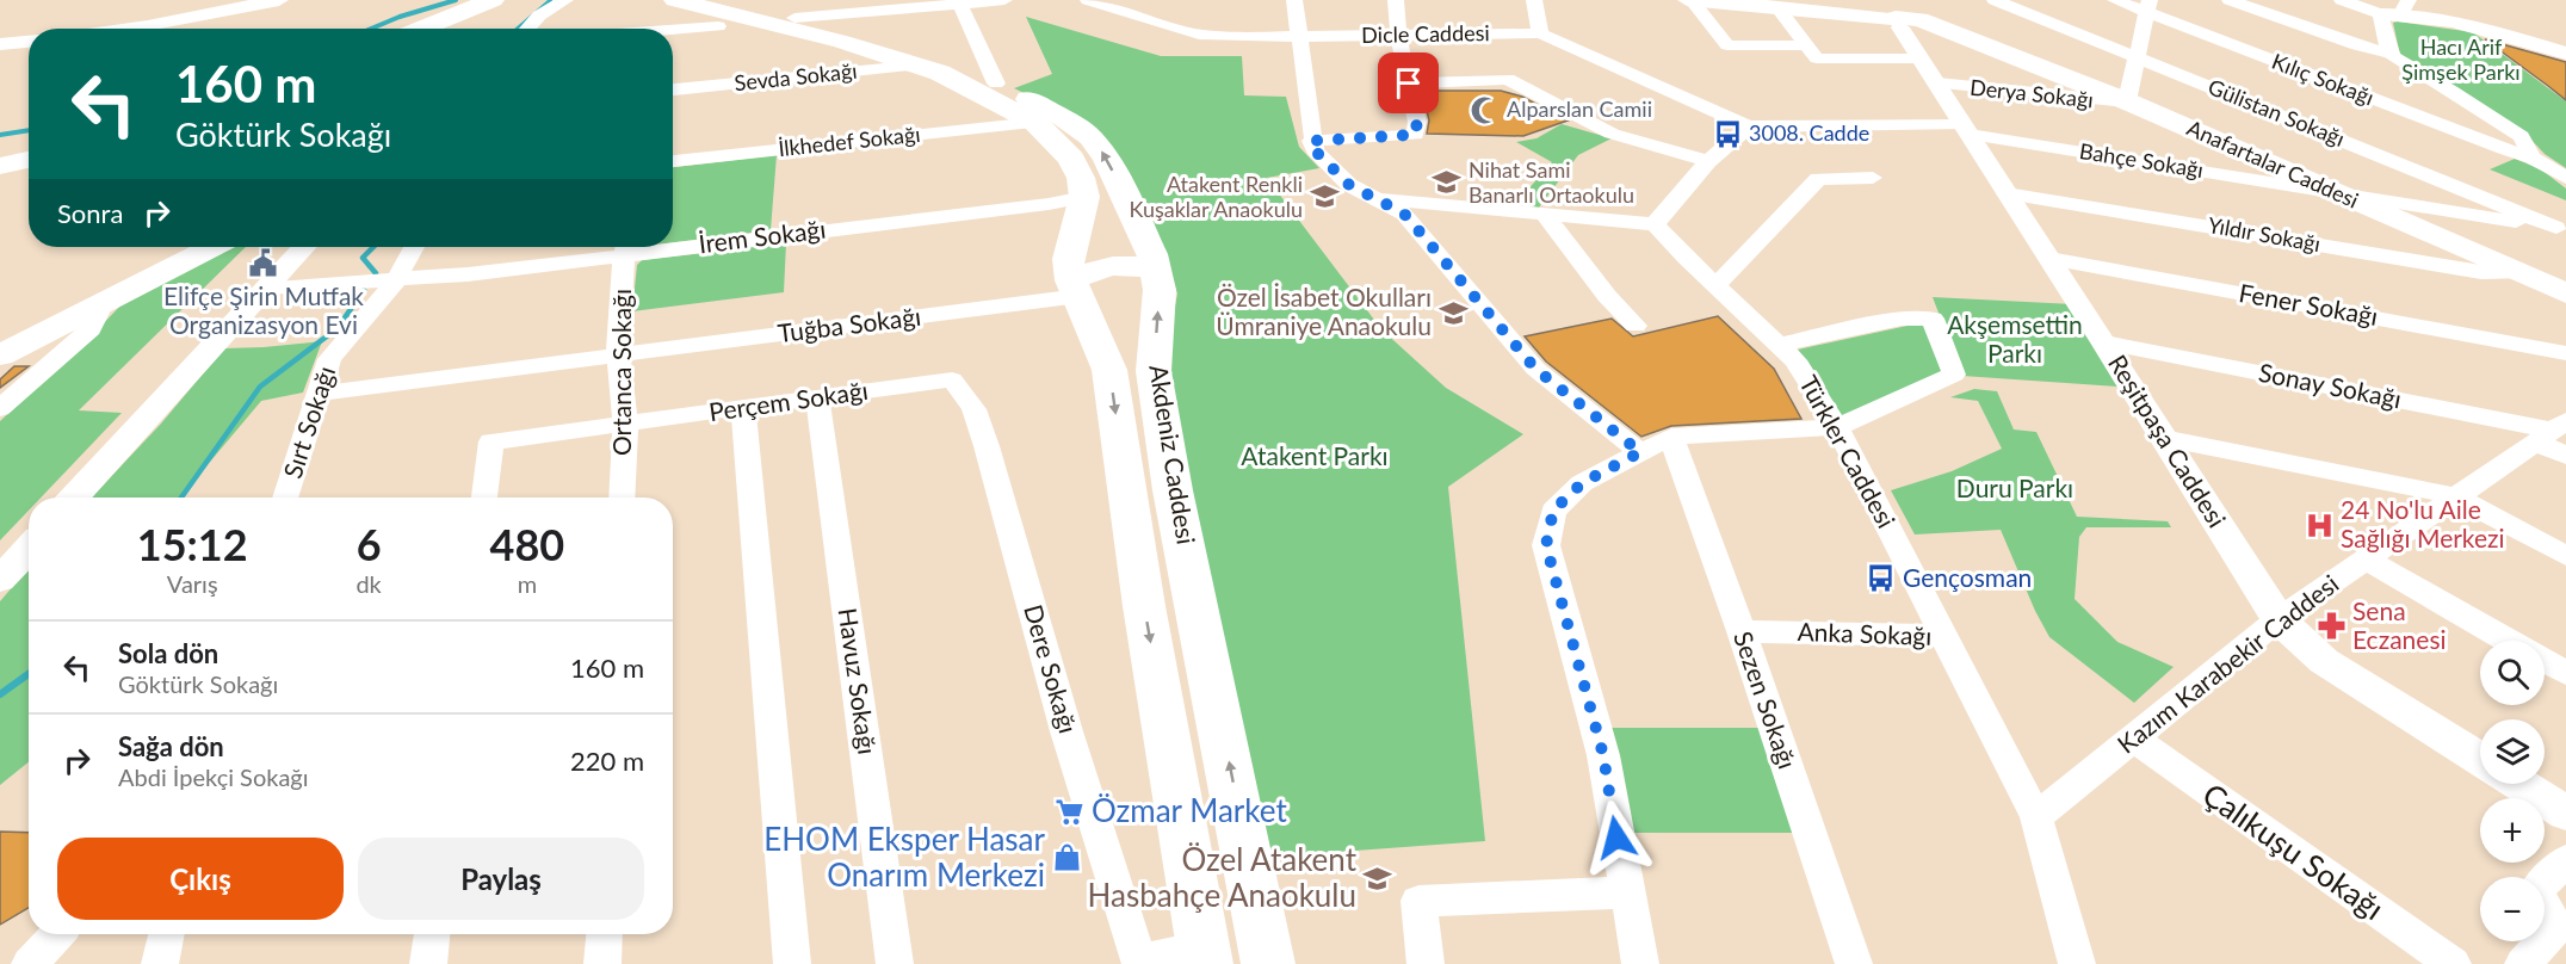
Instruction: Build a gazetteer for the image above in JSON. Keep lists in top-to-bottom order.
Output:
{
  "streets": {
    "main road": ["Anafartalar Caddesi", "Akdeniz Caddesi"],
    "street": [
      "Dicle Caddesi",
      "Sevda Sokağı",
      "Kılıç Sokağı",
      "Derya Sokağı",
      "Gülistan Sokağı",
      "İlkhedef Sokağı",
      "Bahçe Sokağı",
      "Yıldır Sokağı",
      "İrem Sokağı",
      "Fener Sokağı",
      "Tuğba Sokağı",
      "Ortanca Sokağı",
      "Sonay Sokağı",
      "Perçem Sokağı",
      "Sırt Sokağı",
      "Reşitpaşa Caddesi",
      "Türkler Caddesi",
      "Anka Sokağı",
      "Kazım Karabekir Caddesi",
      "Dere Sokağı",
      "Havuz Sokağı",
      "Sezen Sokağı",
      "Çalıkuşu Sokağı"
    ]
  },
  "crossings": [
    ["Derya Sokağı", "Anafartalar Caddesi"],
    ["Derya Sokağı", "Reşitpaşa Caddesi"],
    ["Gülistan Sokağı", "Bahçe Sokağı"],
    ["Bahçe Sokağı", "Anafartalar Caddesi"],
    ["Bahçe Sokağı", "Reşitpaşa Caddesi"],
    ["Anafartalar Caddesi", "Yıldır Sokağı"],
    ["Anafartalar Caddesi", "Reşitpaşa Caddesi"],
    ["Yıldır Sokağı", "Reşitpaşa Caddesi"],
    ["İrem Sokağı", "Sırt Sokağı"],
    ["Fener Sokağı", "Reşitpaşa Caddesi"],
    ["Tuğba Sokağı", "Ortanca Sokağı"],
    ["Tuğba Sokağı", "Sırt Sokağı"],
    ["Tuğba Sokağı", "Akdeniz Caddesi"],
    ["Ortanca Sokağı", "Perçem Sokağı"],
    ["Sonay Sokağı", "Reşitpaşa Caddesi"],
    ["Sonay Sokağı", "Kazım Karabekir Caddesi"],
    ["Perçem Sokağı", "Dere Sokağı"],
    ["Perçem Sokağı", "Havuz Sokağı"],
    ["Reşitpaşa Caddesi", "Kazım Karabekir Caddesi"],
    ["Türkler Caddesi", "Anka Sokağı"],
    ["Türkler Caddesi", "Kazım Karabekir Caddesi"],
    ["Akdeniz Caddesi", "Dere Sokağı"],
    ["Anka Sokağı", "Sezen Sokağı"],
    ["Kazım Karabekir Caddesi", "Çalıkuşu Sokağı"]
  ],
  "parks": [
    "Hacı Arif Şimşek Parkı",
    "Akşemsettin Parkı",
    "Atakent Parkı",
    "Duru Parkı"
  ],
  "places": {
    "mosque": ["Alparslan Camii"],
    "bus stop": ["3008. Cadde", "Gençosman"],
    "school or university": [
      "Nihat Sami Banarlı Ortaokulu",
      "Atakent Renkli Kuşaklar Anaokulu",
      "Özel İsabet Okulları Ümraniye Anaokulu",
      "Özel Atakent Hasbahçe Anaokulu"
    ],
    "public building": ["Elifçe Şirin Mutfak Organizasyon Evi"],
    "hospital": ["24 No'lu Aile Sağlığı Merkezi"],
    "pharmacy": ["Sena Eczanesi"],
    "supermarket": ["Özmar Market"],
    "shop": ["EHOM Eksper Hasar Onarım Merkezi"]
  },
  "page": {
    "turn": ["160 m", "Göktürk Sokağı"],
    "then": "Sonra",
    "eta": [
      "15:12",
      "Varış",
      "6",
      "dk",
      "480",
      "m"
    ],
    "list": [
      {
        "name": "Sola dön",
        "note": "Göktürk Sokağı",
        "value": "160 m"
      },
      {
        "name": "Sağa dön",
        "note": "Abdi İpekçi Sokağı",
        "value": "220 m"
      }
    ],
    "map_buttons": ["+", "−"],
    "buttons": ["Çıkış", "Paylaş"]
  }
}
